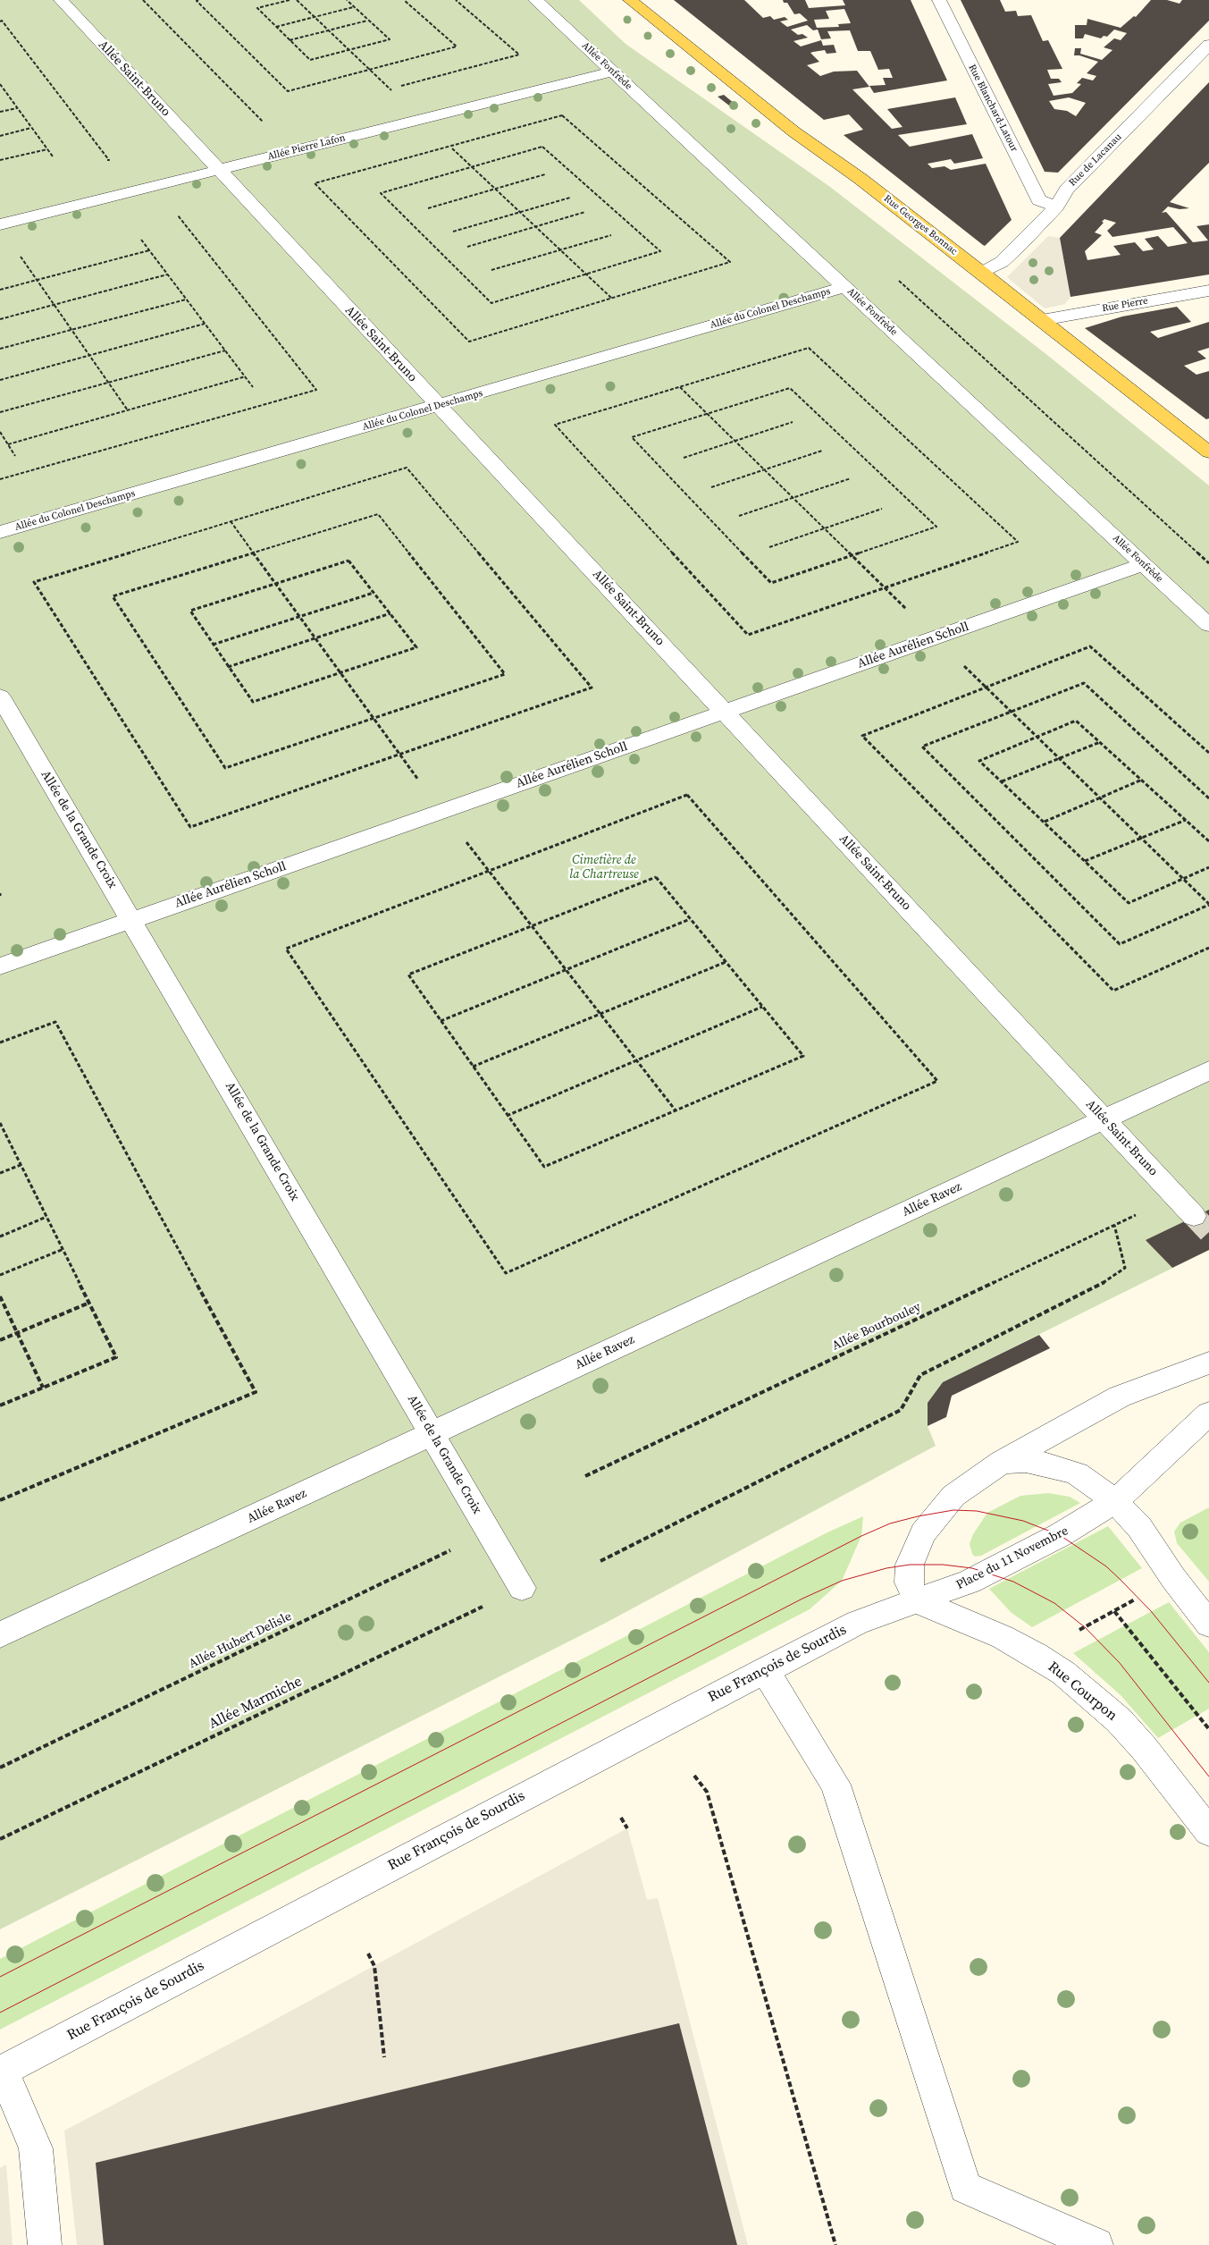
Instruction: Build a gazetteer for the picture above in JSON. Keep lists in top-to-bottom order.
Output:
{
  "streets": {
    "main road": ["Rue Georges Bonnac"],
    "street": [
      "Allée Fonfrède",
      "Allée Saint-Bruno",
      "Rue Blanchard-Latour",
      "Allée Pierre Lafon",
      "Rue de Lacanau",
      "Rue Pierre",
      "Allée du Colonel Deschamps",
      "Allée Aurélien Scholl",
      "Allée de la Grande Croix",
      "Allée Ravez",
      "Place du 11 Novembre",
      "Rue François de Sourdis",
      "Rue Courpon"
    ],
    "path": ["Allée Bourbouley", "Allée Hubert Delisle", "Allée Marmiche"]
  },
  "crossings": [
    ["Allée Fonfrède", "Allée Pierre Lafon"],
    ["Allée Fonfrède", "Allée du Colonel Deschamps"],
    ["Allée Fonfrède", "Allée Aurélien Scholl"],
    ["Allée Saint-Bruno", "Allée Pierre Lafon"],
    ["Allée Saint-Bruno", "Allée du Colonel Deschamps"],
    ["Allée Saint-Bruno", "Allée Aurélien Scholl"],
    ["Allée Saint-Bruno", "Allée Ravez"],
    ["Allée Saint-Bruno", "Allée Bourbouley"],
    ["Rue Blanchard-Latour", "Rue de Lacanau"],
    ["Rue de Lacanau", "Rue Georges Bonnac"],
    ["Rue Georges Bonnac", "Rue Pierre"],
    ["Allée Aurélien Scholl", "Allée de la Grande Croix"],
    ["Allée de la Grande Croix", "Allée Ravez"],
    ["Allée de la Grande Croix", "Allée Hubert Delisle"],
    ["Allée de la Grande Croix", "Allée Marmiche"],
    ["Place du 11 Novembre", "Rue François de Sourdis"],
    ["Place du 11 Novembre", "Rue Courpon"],
    ["Rue François de Sourdis", "Rue Courpon"]
  ],
  "parks": ["Cimetière de la Chartreuse"]
}
